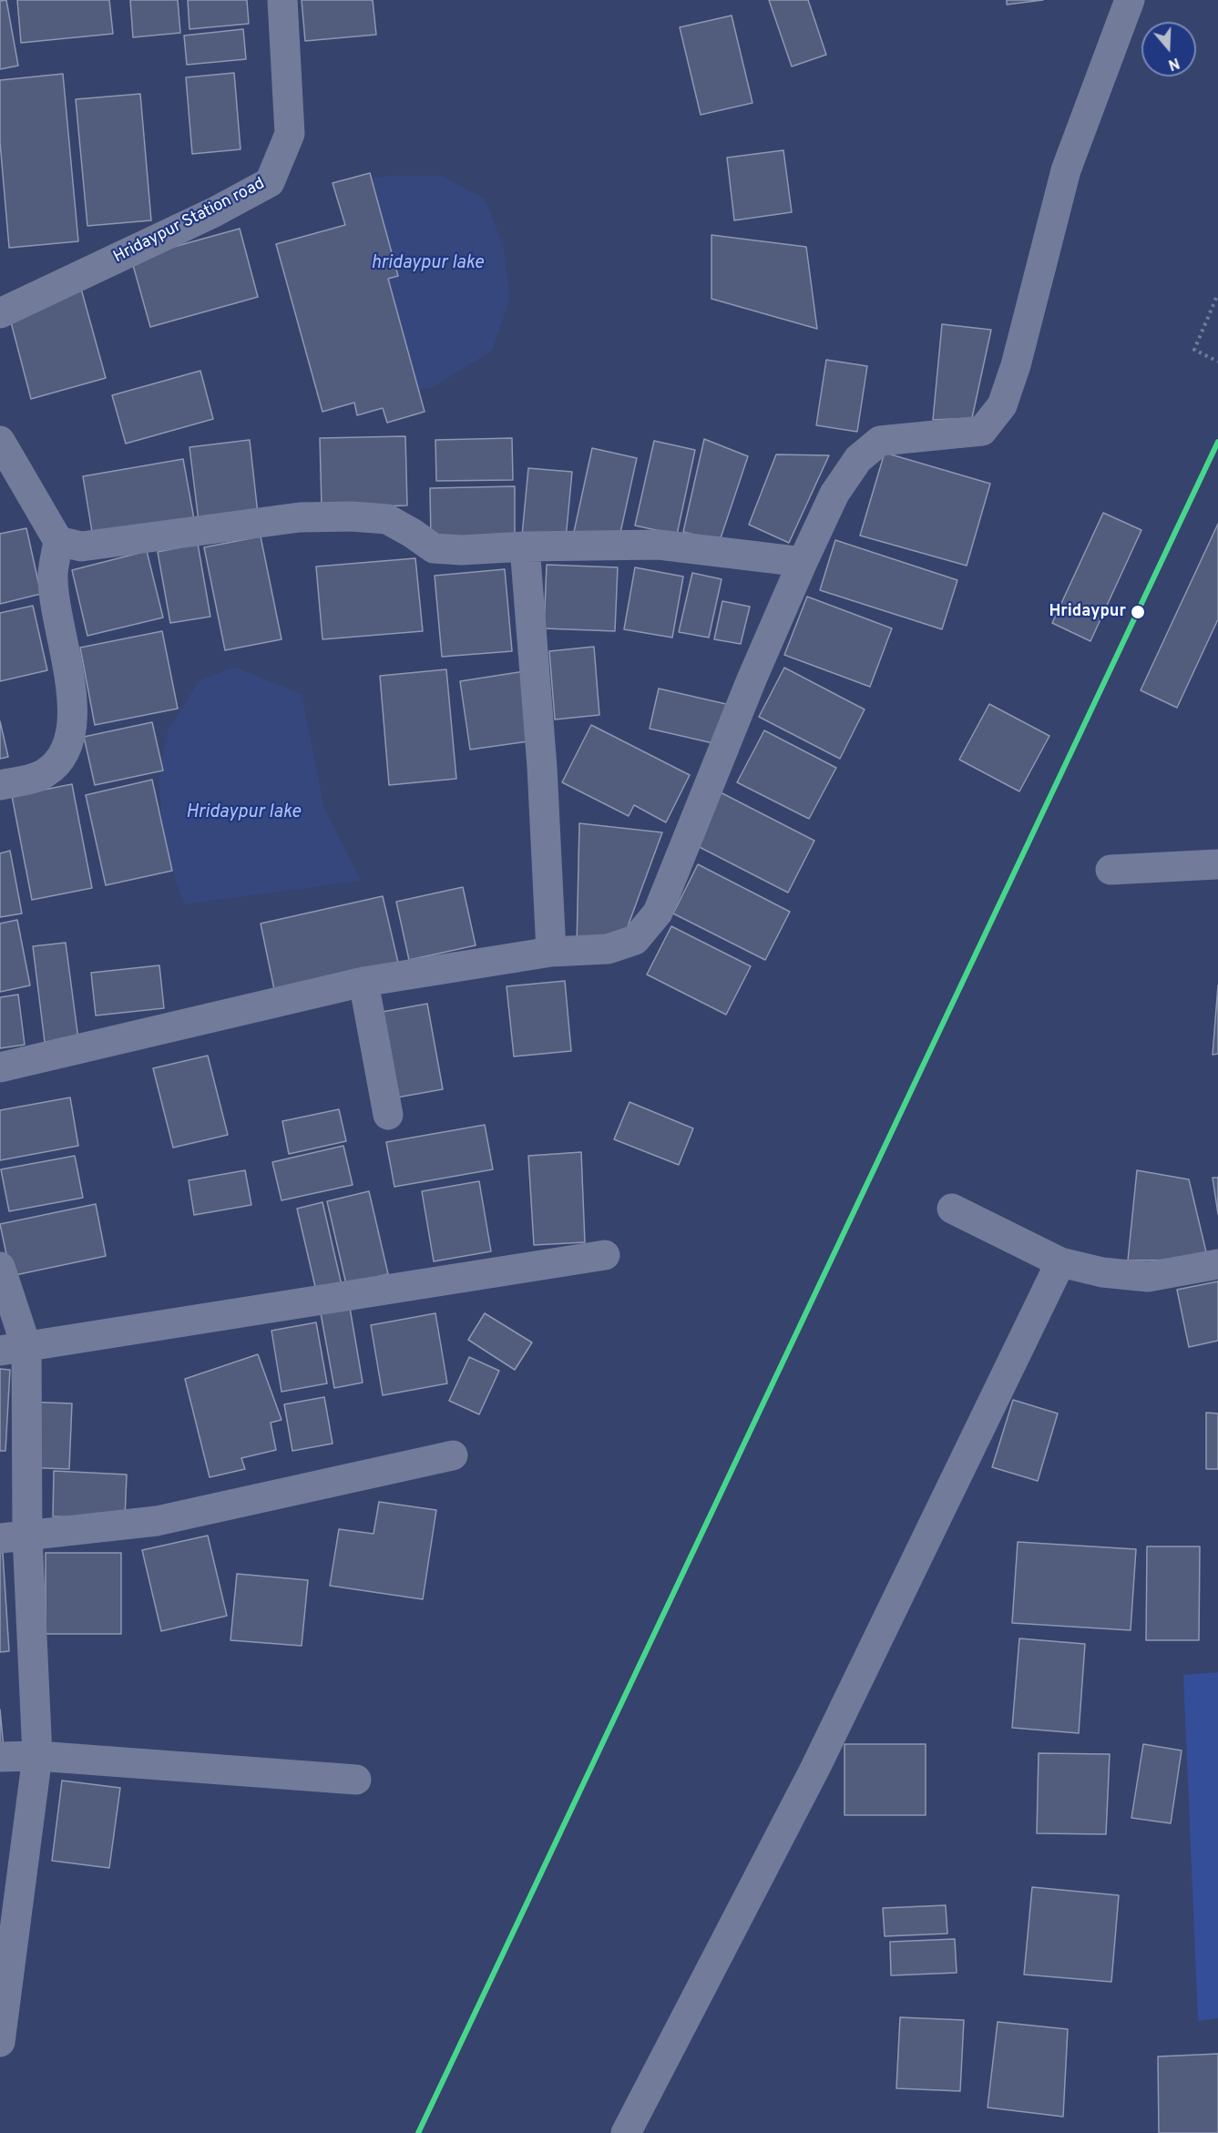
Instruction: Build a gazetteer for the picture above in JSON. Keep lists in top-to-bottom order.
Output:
{
  "streets": {
    "street": ["Hridaypur Station road"]
  },
  "water": ["hridaypur lake", "Hridaypur lake"],
  "places": ["Hridaypur"],
  "north": "bottom"
}
